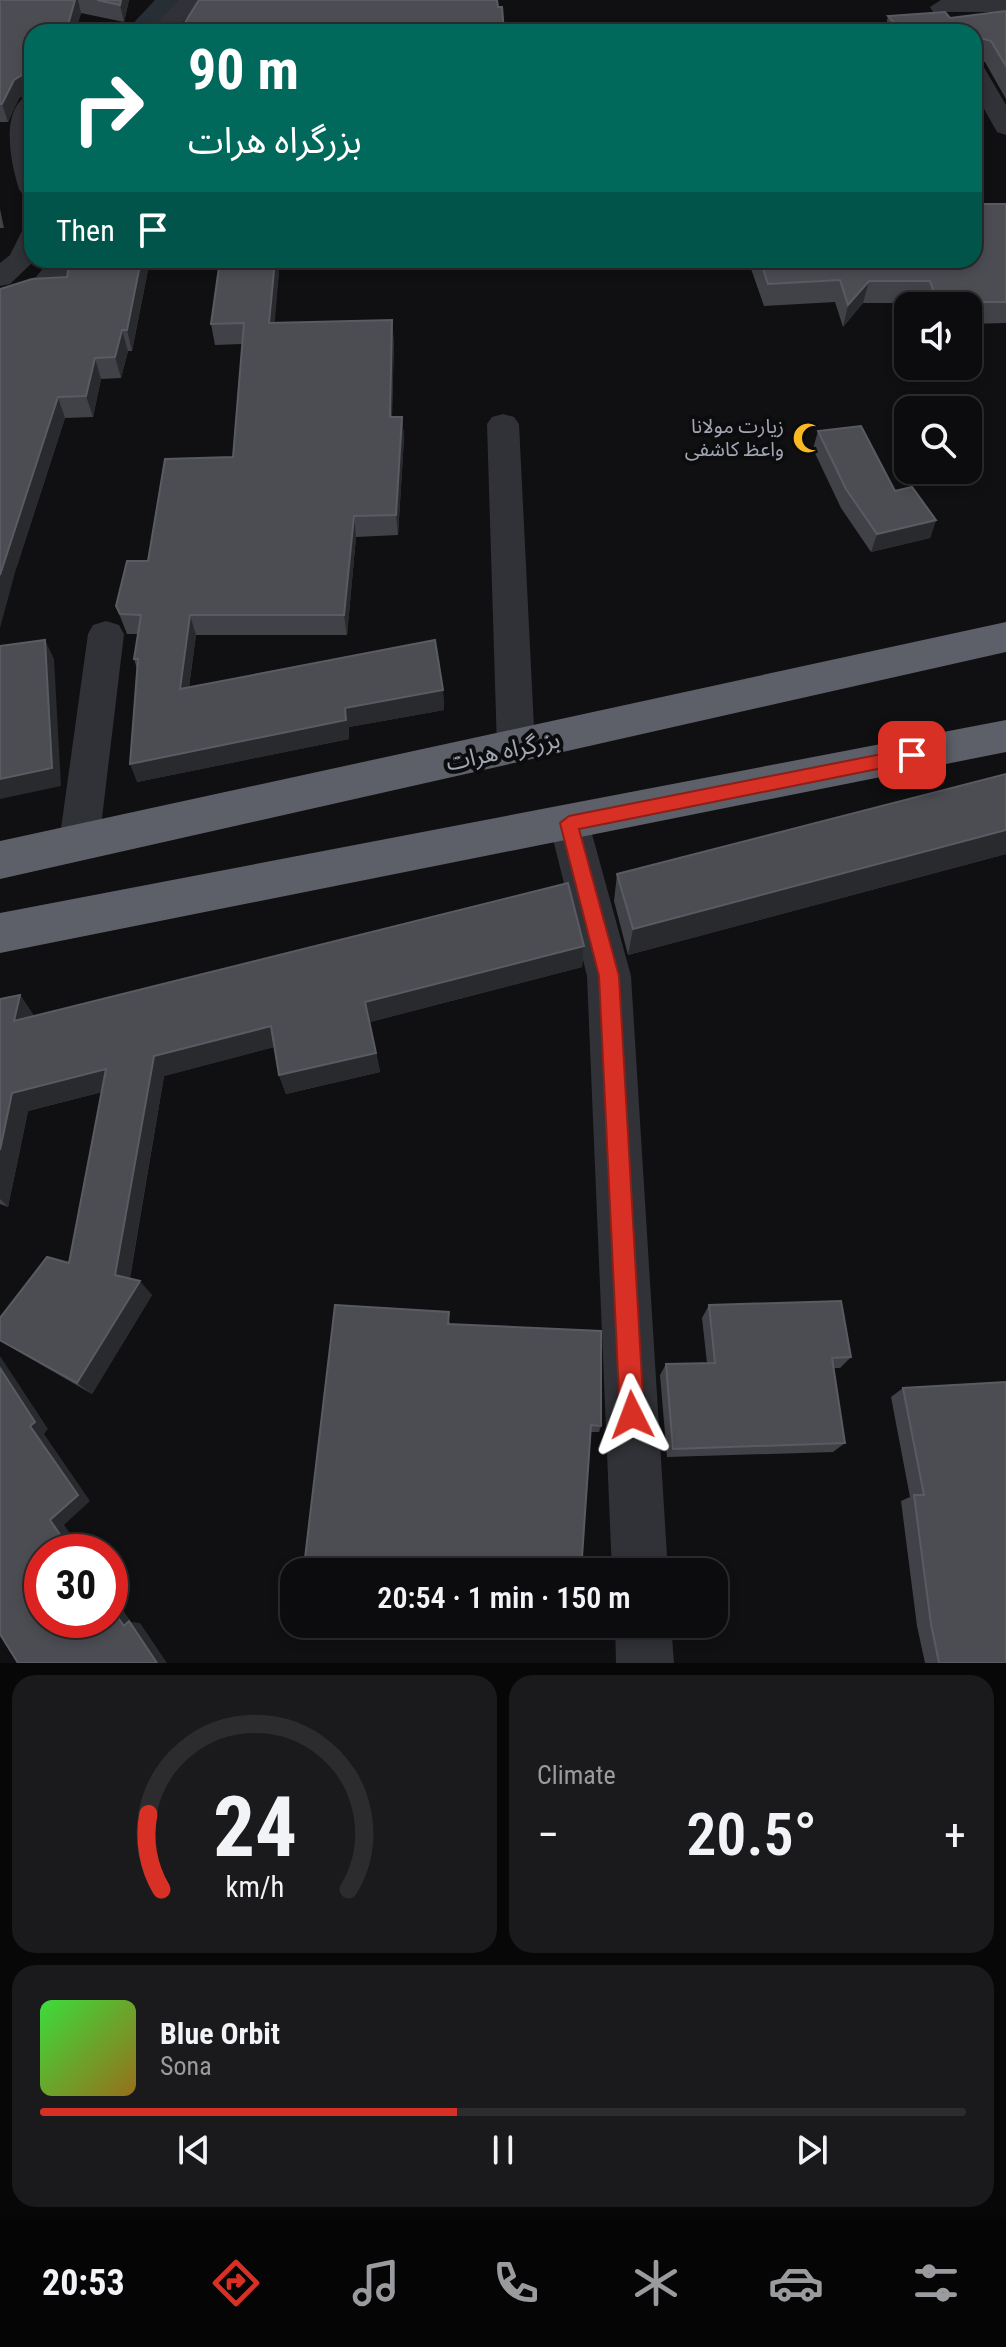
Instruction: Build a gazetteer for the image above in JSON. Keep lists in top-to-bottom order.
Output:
{
  "streets": {
    "highway": ["بزرگراه هرات"]
  },
  "places": {
    "mosque": ["زیارت مولانا واعظ کاشفی"]
  },
  "page": {
    "turn": ["90 m", "بزرگراه هرات"],
    "then": "Then",
    "limit": "30",
    "trip": "20:54 · 1 min · 150 m",
    "tile": "Climate",
    "heat": ["−", "20.5°", "+"],
    "song": ["Blue Orbit", "Sona"],
    "tabs": "20:53",
    "gauge": ["24", "km/h"]
  }
}
